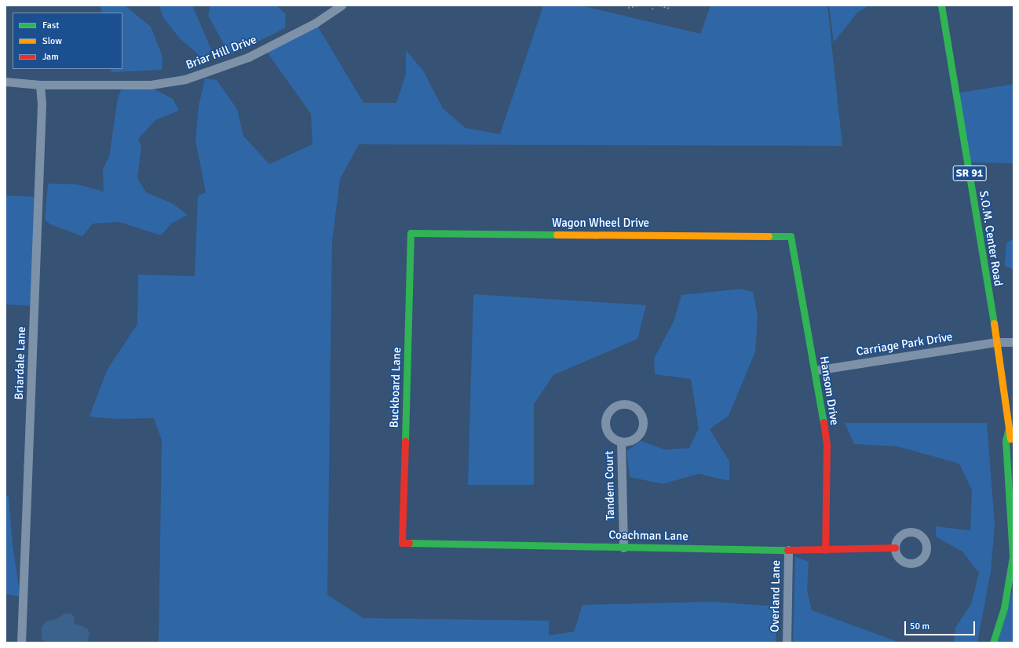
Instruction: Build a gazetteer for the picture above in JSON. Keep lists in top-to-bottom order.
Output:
{
  "streets": {
    "main road": [
      "SR 91",
      "Wagon Wheel Drive",
      "S.O.M. Center Road",
      "Buckboard Lane",
      "Hansom Drive",
      "Coachman Lane"
    ],
    "street": [
      "Briar Hill Drive",
      "Carriage Park Drive",
      "Briardale Lane",
      "Tandem Court",
      "Overland Lane"
    ]
  },
  "crossings": [
    ["Briar Hill Drive", "Briardale Lane"],
    ["Wagon Wheel Drive", "Buckboard Lane"],
    ["Wagon Wheel Drive", "Hansom Drive"],
    ["S.O.M. Center Road", "Carriage Park Drive"],
    ["Carriage Park Drive", "Hansom Drive"],
    ["Buckboard Lane", "Coachman Lane"],
    ["Hansom Drive", "Coachman Lane"],
    ["Tandem Court", "Coachman Lane"],
    ["Coachman Lane", "Overland Lane"]
  ],
  "legend": ["Fast", "Slow", "Jam"],
  "scale_bar": "50 m"
}
